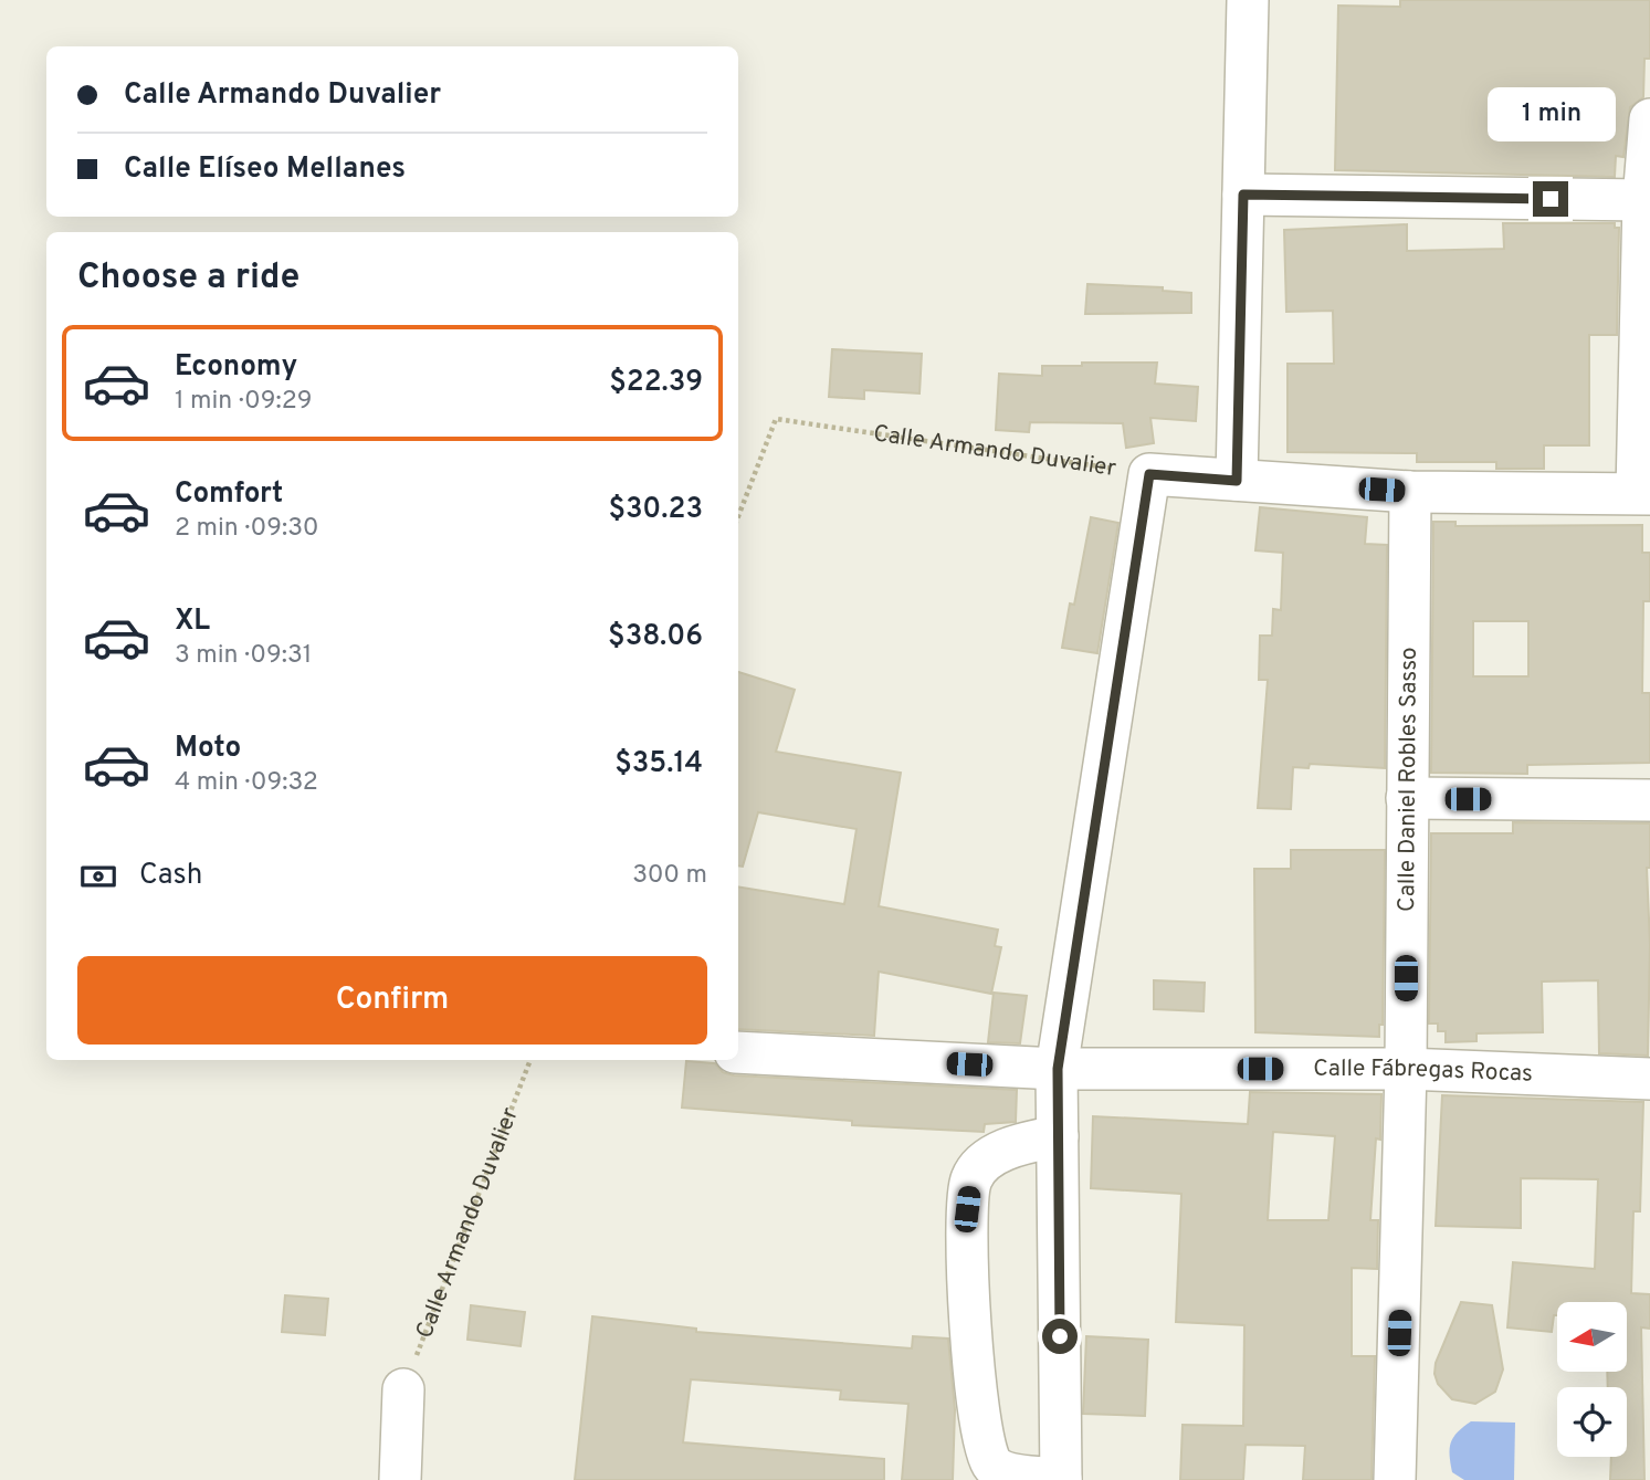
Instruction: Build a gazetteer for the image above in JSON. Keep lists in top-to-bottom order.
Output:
{
  "streets": {
    "street": ["Calle Armando Duvalier", "Calle Daniel Robles Sasso", "Calle Fábregas Rocas"]
  },
  "crossings": [
    ["Calle Armando Duvalier", "Calle Fábregas Rocas"],
    ["Calle Daniel Robles Sasso", "Calle Fábregas Rocas"]
  ],
  "north": "left",
  "page": {
    "banner": ["Calle Armando Duvalier", "Calle Elíseo Mellanes"],
    "bubble": "1 min",
    "heading": "Choose a ride",
    "list": [
      {
        "name": "Economy",
        "note": "1 min · 09:29",
        "value": "$22.39"
      },
      {
        "name": "Comfort",
        "note": "2 min · 09:30",
        "value": "$30.23"
      },
      {
        "name": "XL",
        "note": "3 min · 09:31",
        "value": "$38.06"
      },
      {
        "name": "Moto",
        "note": "4 min · 09:32",
        "value": "$35.14"
      }
    ],
    "pay": ["Cash", "300 m"],
    "buttons": "Confirm"
  }
}
